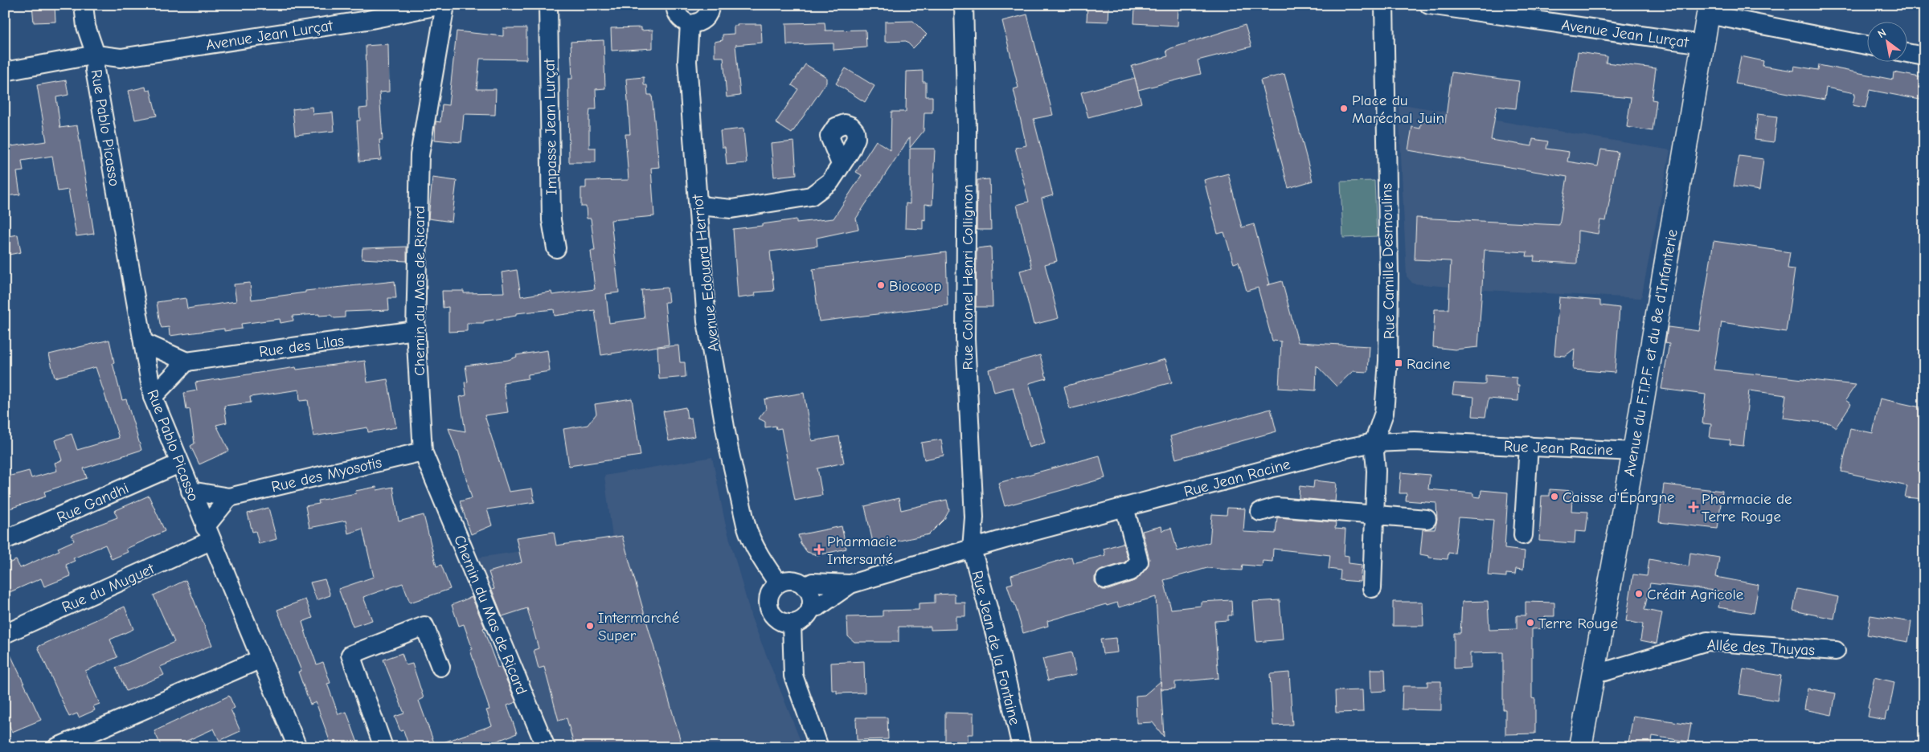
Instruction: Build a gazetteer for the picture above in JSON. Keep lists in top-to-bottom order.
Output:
{
  "streets": {
    "main road": ["Avenue du F.T.P.F. et du 8e d'Infanterie"],
    "street": [
      "Avenue Jean Lurçat",
      "Impasse Jean Lurçat",
      "Rue Pablo Picasso",
      "Rue Camille Desmoulins",
      "Avenue Edouard Herriot",
      "Rue Colonel Henri Collignon",
      "Chemin du Mas de Ricard",
      "Rue des Lilas",
      "Rue Jean Racine",
      "Rue des Myosotis",
      "Rue Gandhi",
      "Rue du Muguet",
      "Allée des Thuyas",
      "Rue Jean de la Fontaine"
    ]
  },
  "crossings": [
    ["Avenue Jean Lurçat", "Rue Pablo Picasso"],
    ["Avenue Jean Lurçat", "Chemin du Mas de Ricard"],
    ["Avenue Jean Lurçat", "Avenue du F.T.P.F. et du 8e d'Infanterie"],
    ["Rue Pablo Picasso", "Rue des Myosotis"],
    ["Rue Pablo Picasso", "Rue Gandhi"],
    ["Rue Pablo Picasso", "Rue du Muguet"],
    ["Rue Camille Desmoulins", "Rue Jean Racine"],
    ["Avenue Edouard Herriot", "Rue Jean Racine"],
    ["Rue Colonel Henri Collignon", "Rue Jean Racine"],
    ["Rue Colonel Henri Collignon", "Rue Jean de la Fontaine"],
    ["Chemin du Mas de Ricard", "Rue des Lilas"],
    ["Chemin du Mas de Ricard", "Rue des Myosotis"],
    ["Avenue du F.T.P.F. et du 8e d'Infanterie", "Rue Jean Racine"],
    ["Avenue du F.T.P.F. et du 8e d'Infanterie", "Allée des Thuyas"],
    ["Rue Jean Racine", "Rue Jean de la Fontaine"]
  ],
  "places": {
    "other": [
      "Place du Maréchal Juin",
      "Biocoop",
      "Caisse d'Épargne",
      "Crédit Agricole",
      "Terre Rouge",
      "Intermarché Super"
    ],
    "transit": ["Racine"],
    "health": ["Pharmacie de Terre Rouge", "Pharmacie Intersanté"]
  },
  "north": "top left"
}
